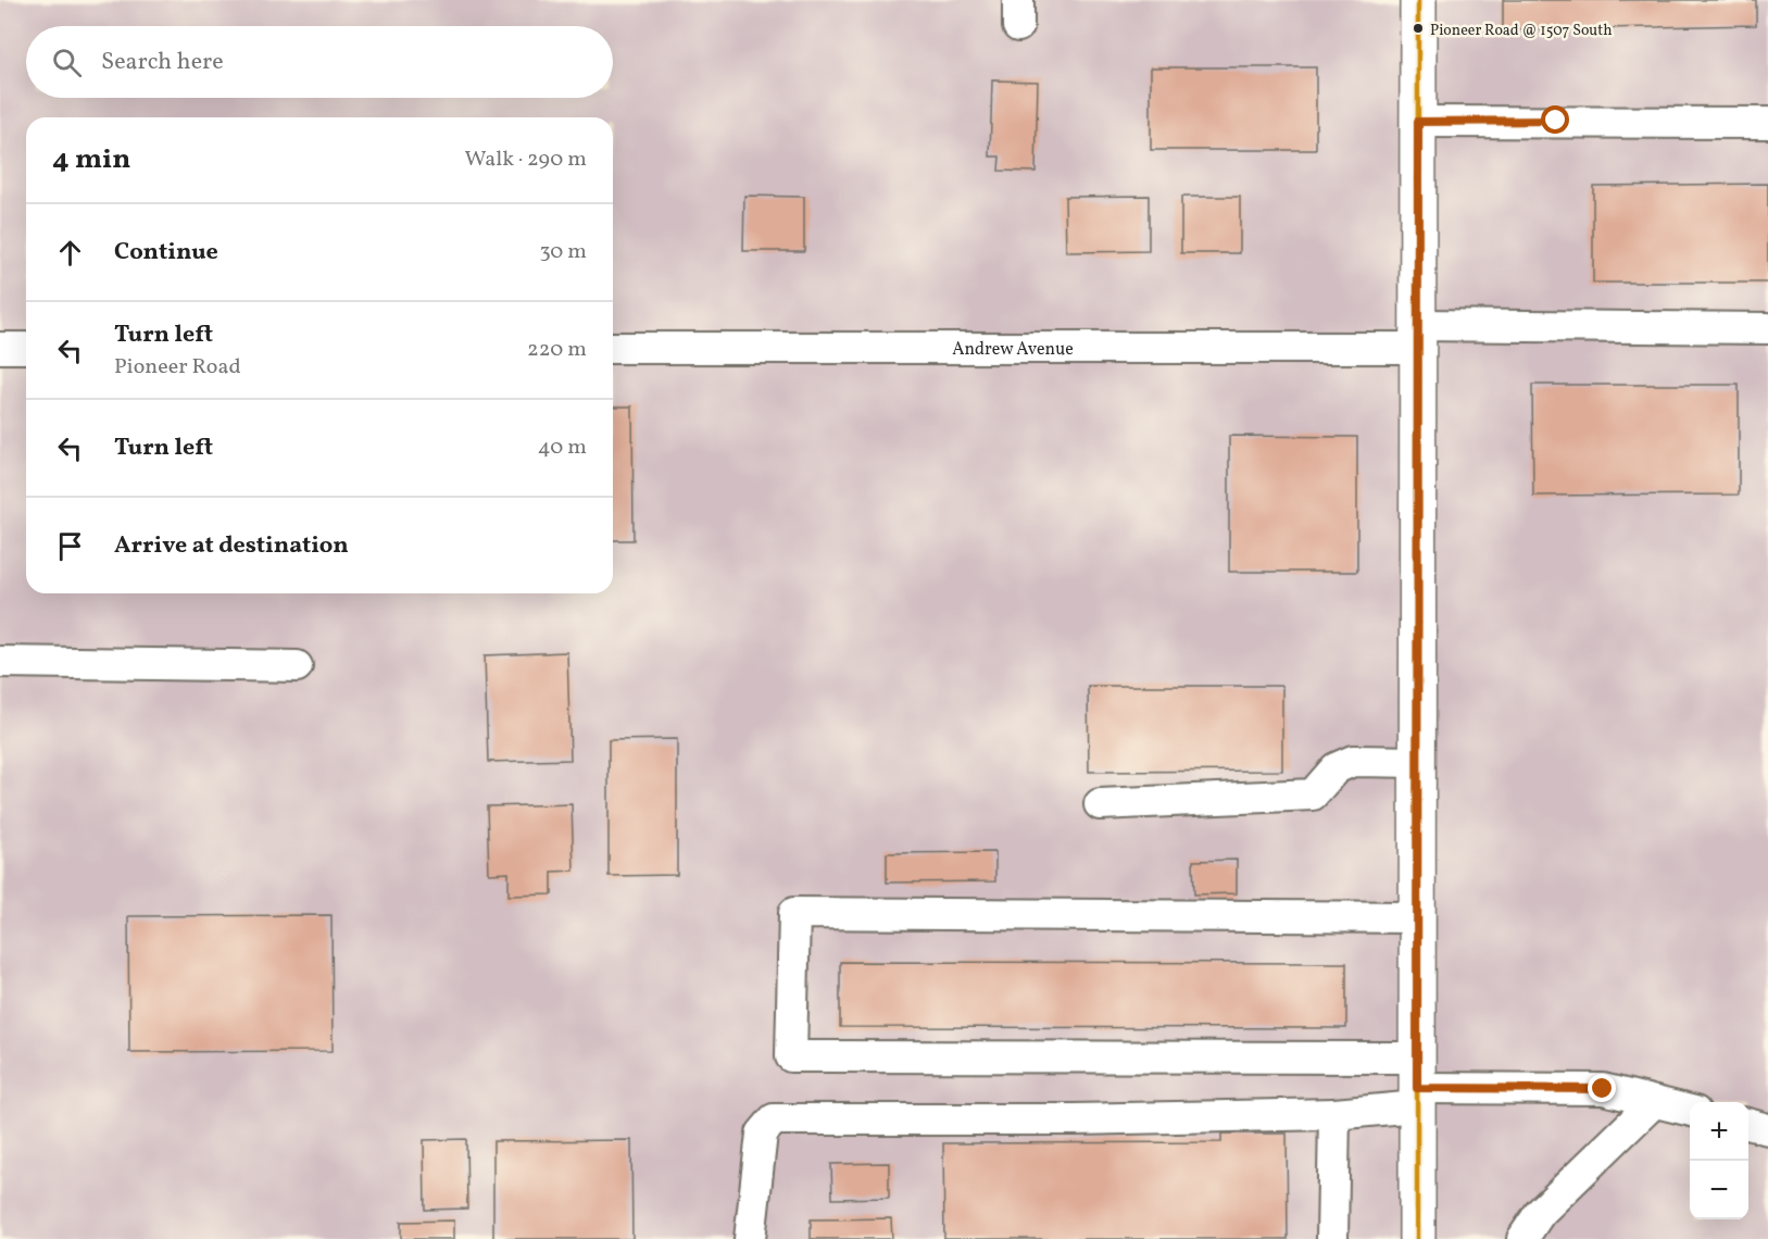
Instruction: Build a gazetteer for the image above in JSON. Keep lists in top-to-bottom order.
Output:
{
  "streets": {
    "street": ["Andrew Avenue"]
  },
  "places": ["Pioneer Road @ 1507 South"],
  "page": {
    "search": "Search here",
    "heading": ["4 min", "Walk · 290 m"],
    "list": [
      ["Continue", "30 m"],
      ["Turn left", "Pioneer Road", "220 m"],
      ["Turn left", "40 m"],
      "Arrive at destination"
    ],
    "map_buttons": ["+", "−"]
  }
}
